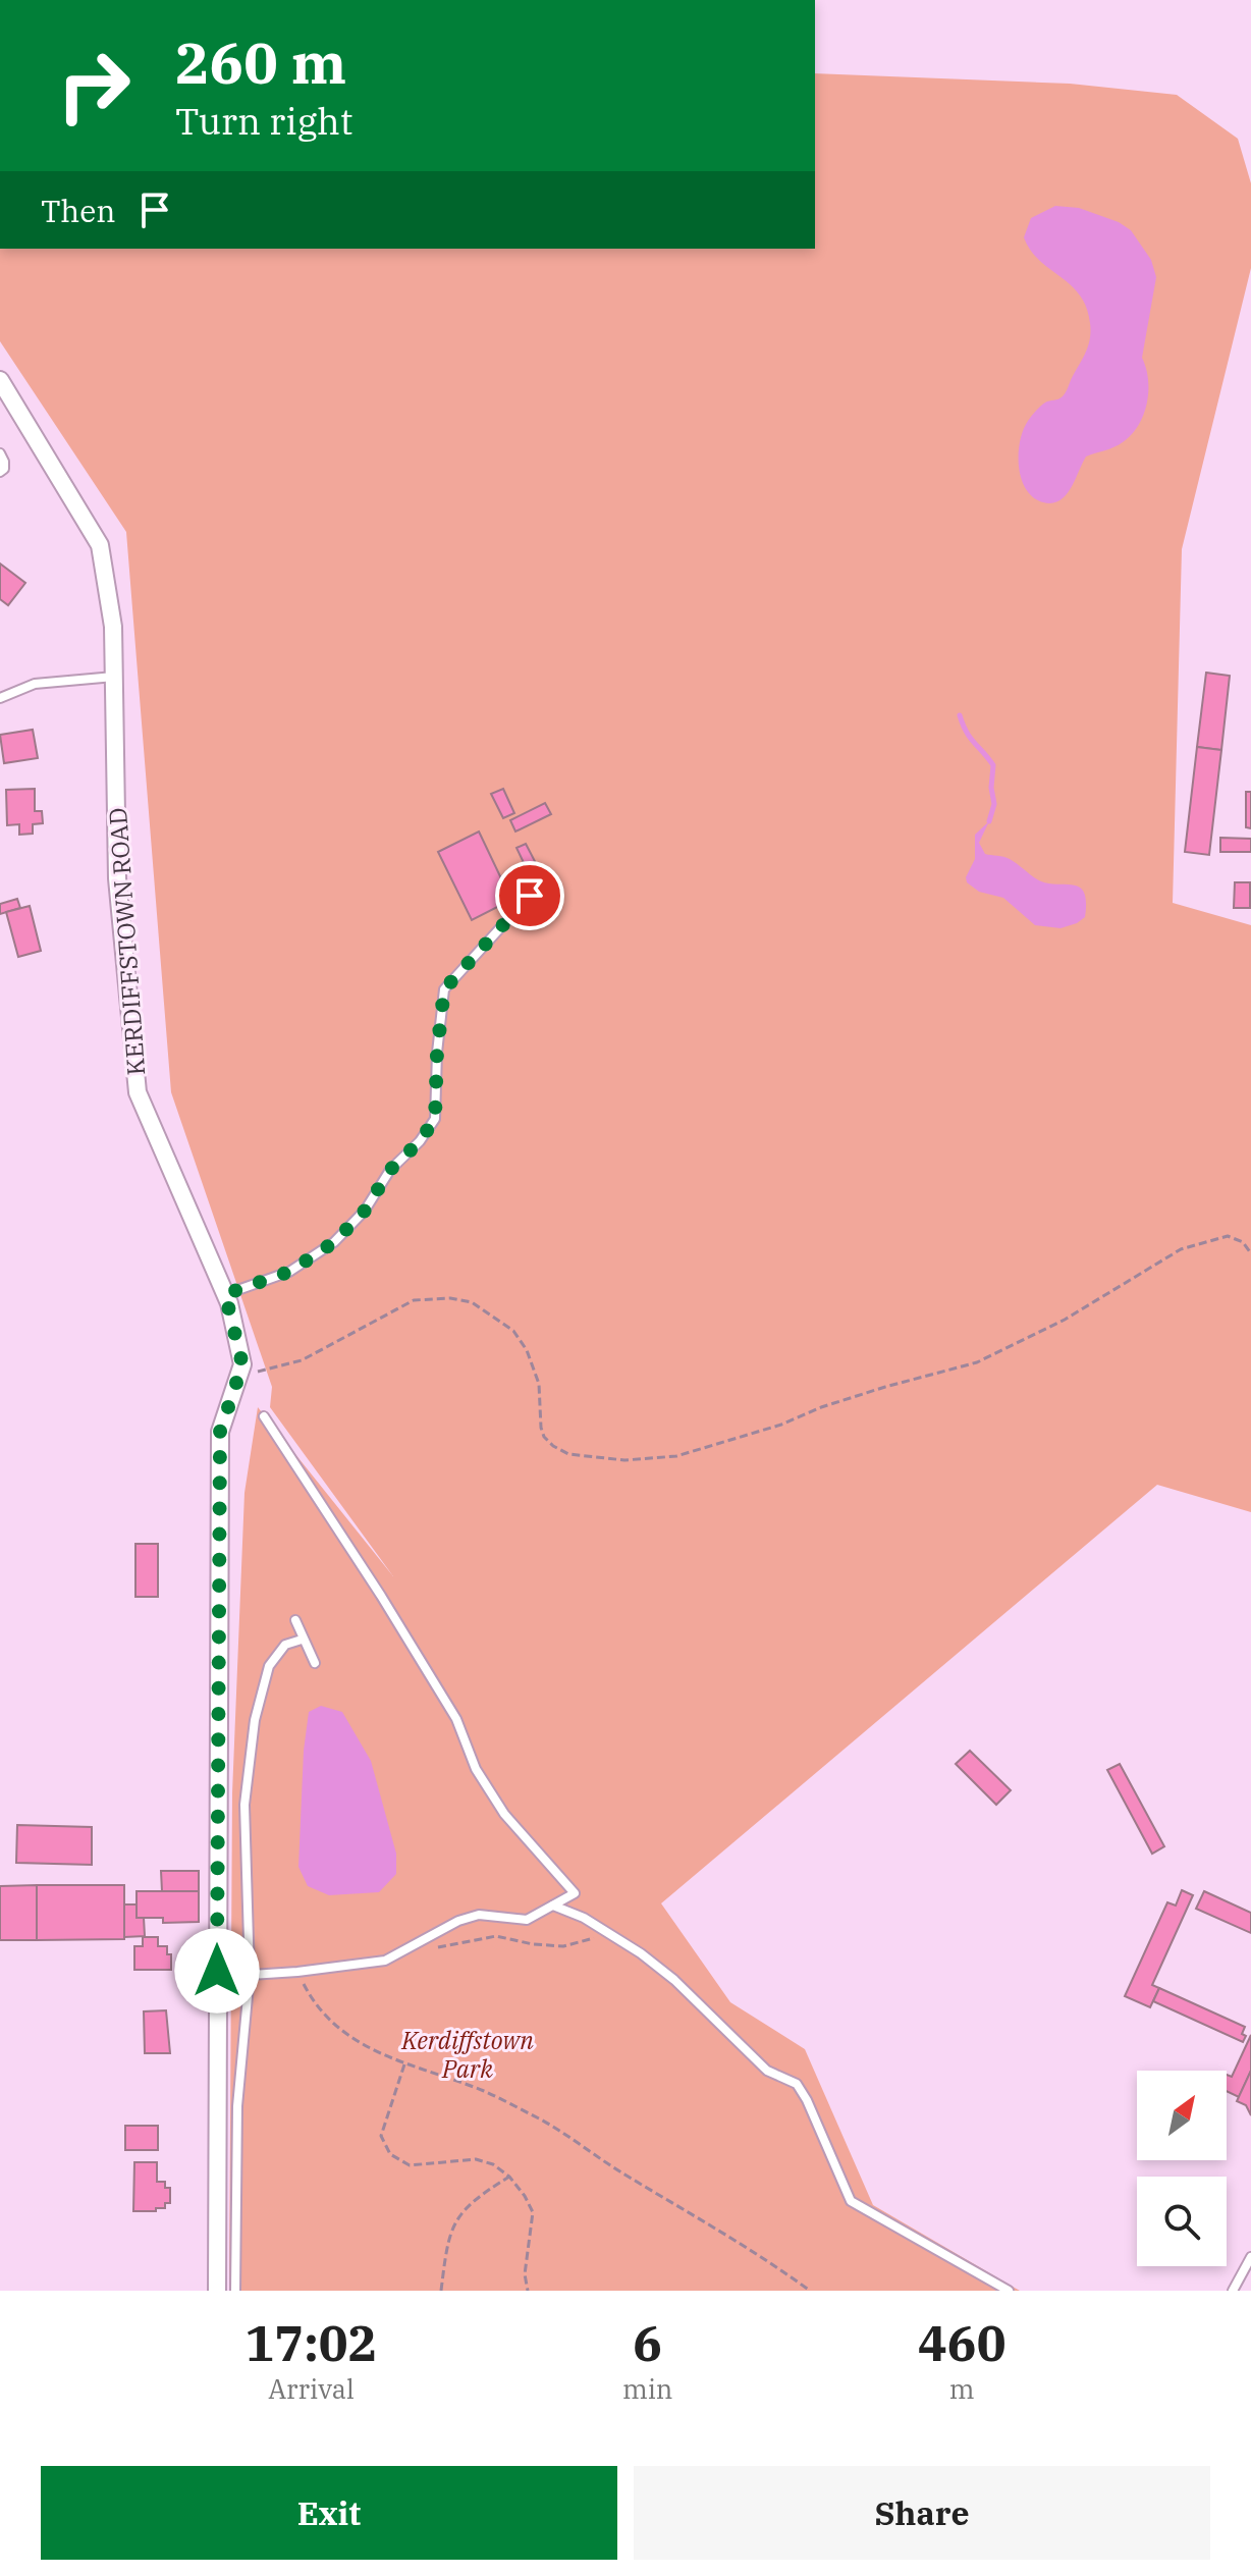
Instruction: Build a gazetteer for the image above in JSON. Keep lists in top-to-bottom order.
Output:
{
  "streets": {
    "street": ["KERDIFFSTOWN ROAD"]
  },
  "parks": ["Kerdiffstown Park"],
  "north": "top right",
  "page": {
    "turn": ["260 m", "Turn right"],
    "then": "Then",
    "eta": [
      "17:02",
      "Arrival",
      "6",
      "min",
      "460",
      "m"
    ],
    "buttons": ["Exit", "Share"]
  }
}
